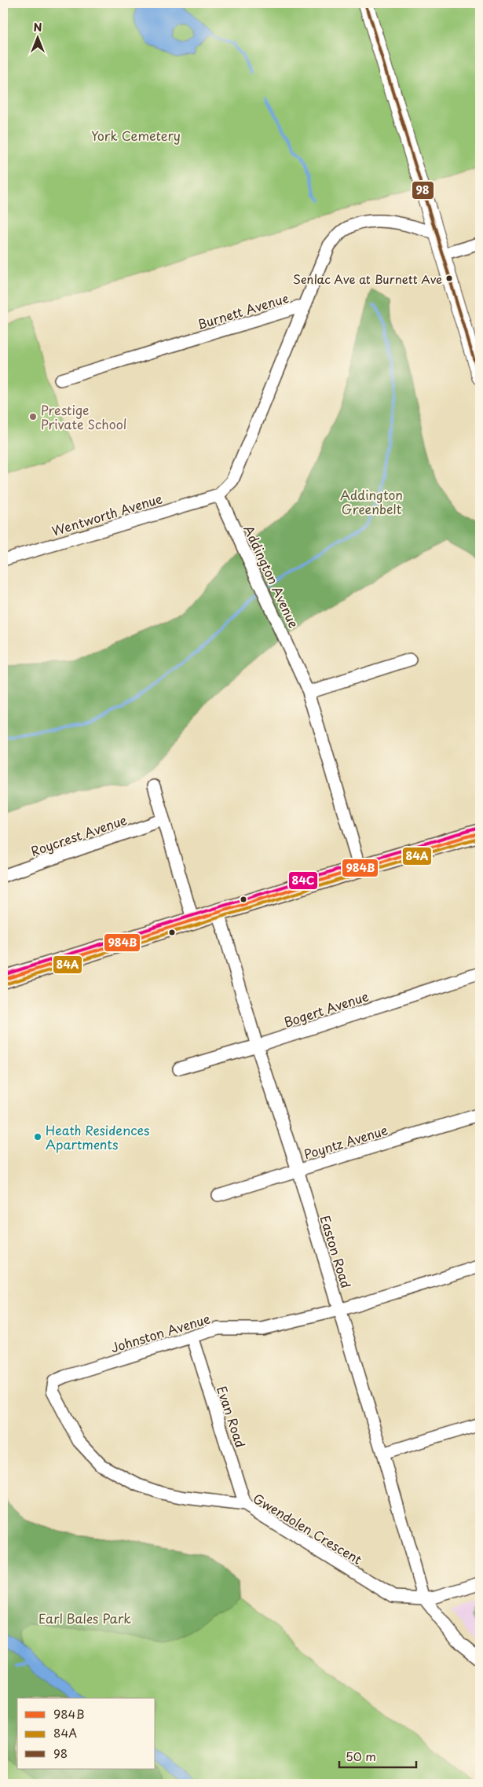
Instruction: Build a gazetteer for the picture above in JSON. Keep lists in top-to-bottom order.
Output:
{
  "streets": {
    "street": [
      "Burnett Avenue",
      "Wentworth Avenue",
      "Addington Avenue",
      "Roycrest Avenue",
      "Bogert Avenue",
      "Poyntz Avenue",
      "Easton Road",
      "Johnston Avenue",
      "Evan Road",
      "Gwendolen Crescent"
    ]
  },
  "crossings": [
    ["Wentworth Avenue", "Addington Avenue"],
    ["Bogert Avenue", "Easton Road"],
    ["Poyntz Avenue", "Easton Road"],
    ["Easton Road", "Johnston Avenue"],
    ["Easton Road", "Gwendolen Crescent"],
    ["Johnston Avenue", "Evan Road"],
    ["Johnston Avenue", "Gwendolen Crescent"],
    ["Evan Road", "Gwendolen Crescent"]
  ],
  "parks": ["York Cemetery", "Addington Greenbelt", "Earl Bales Park"],
  "places": ["Senlac Ave at Burnett Ave", "Prestige Private School", "Heath Residences Apartments"],
  "lines": [
    "transit line 98",
    "transit line 84C",
    "transit line 984B",
    "transit line 84A"
  ],
  "legend": ["984B", "84A", "98"],
  "scale_bar": "50 m",
  "north": "top"
}
